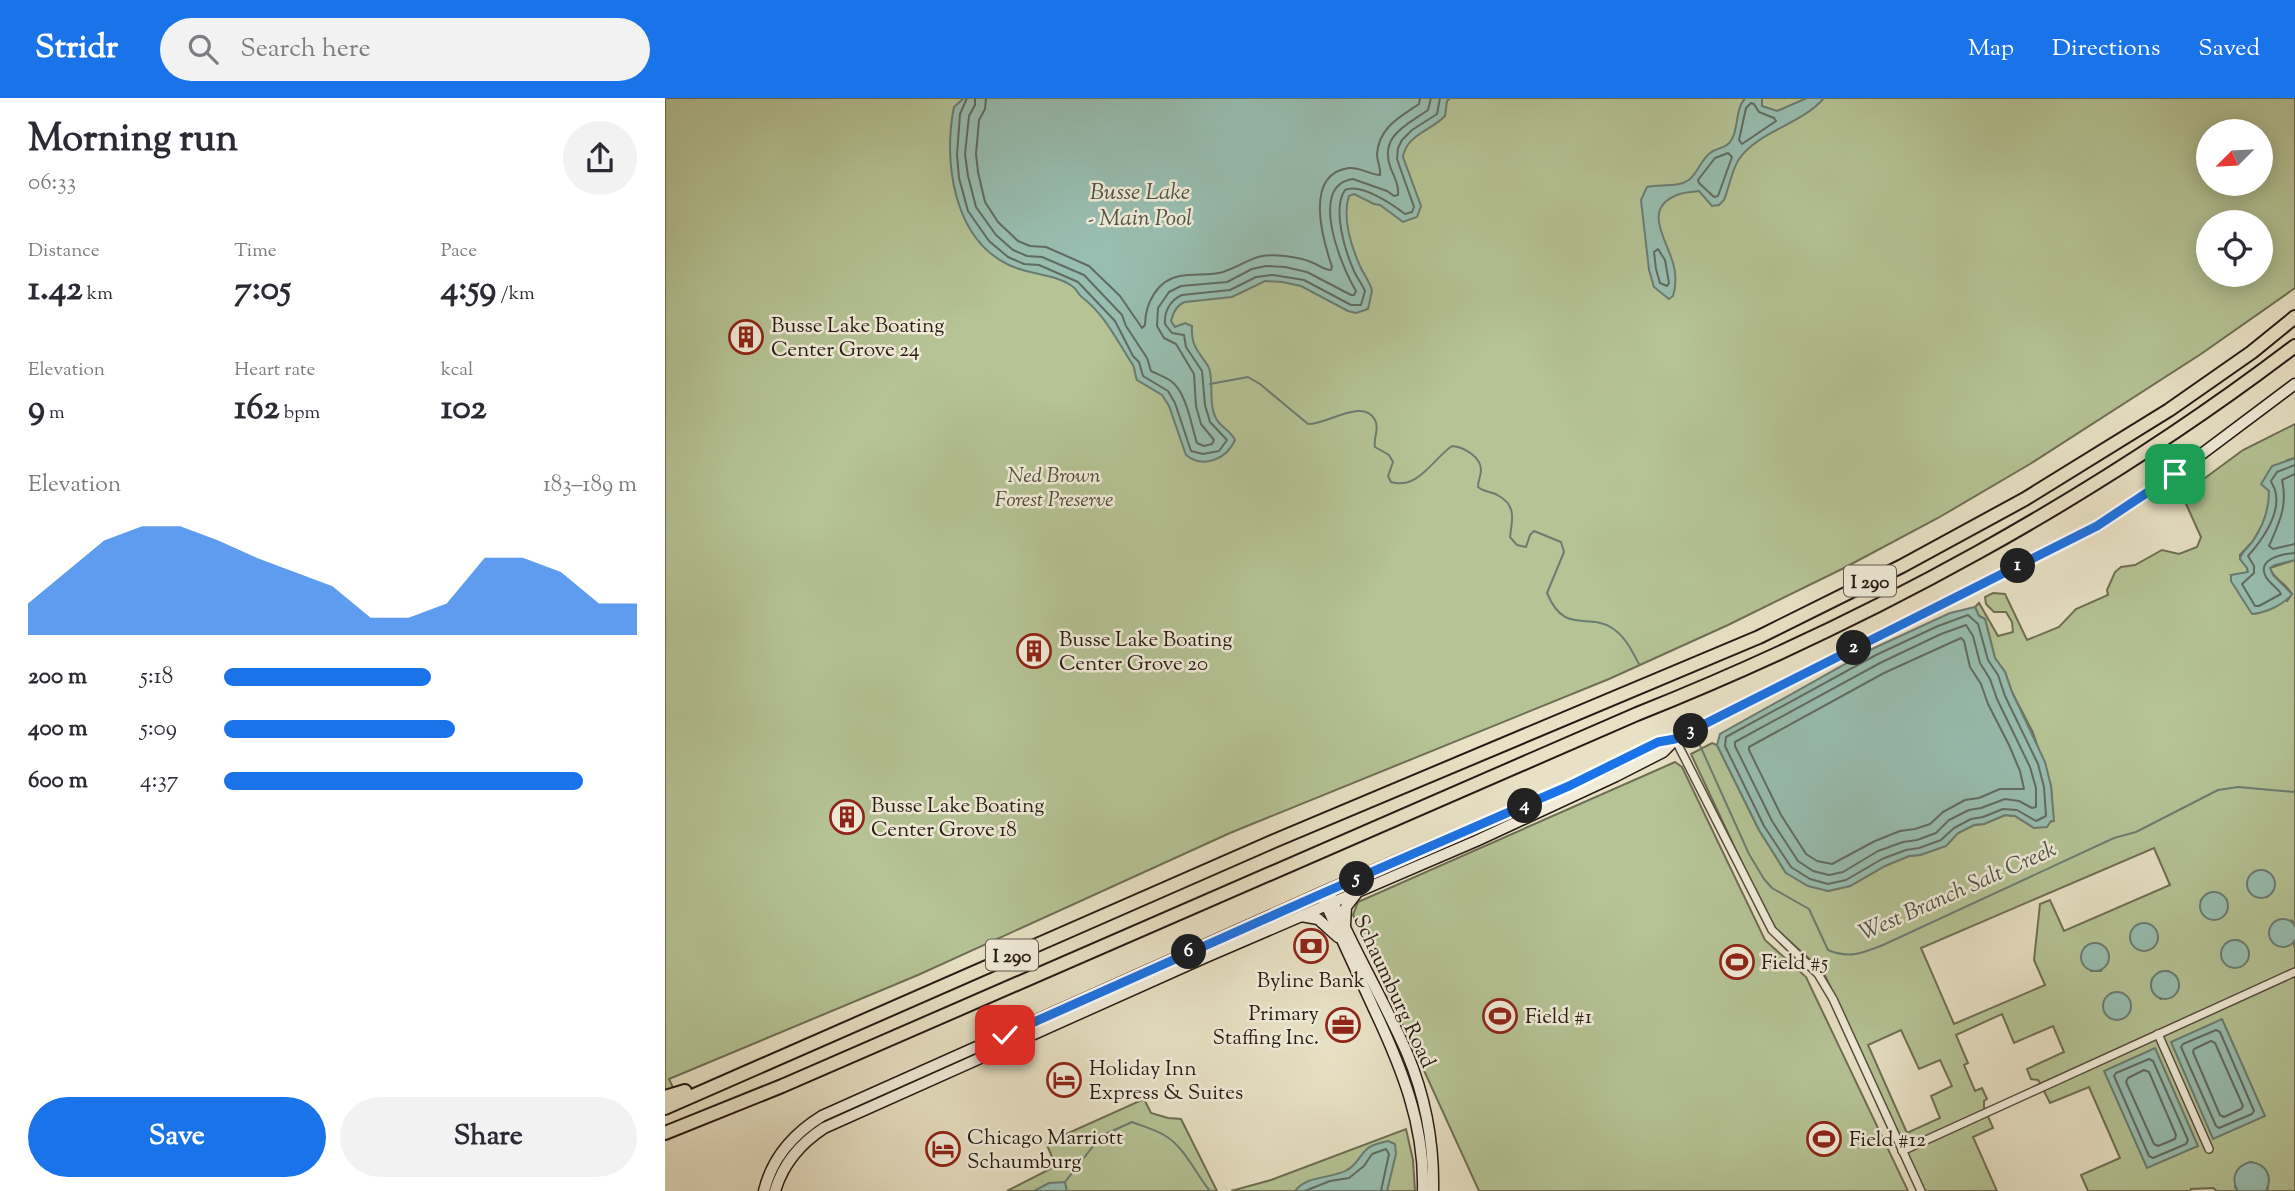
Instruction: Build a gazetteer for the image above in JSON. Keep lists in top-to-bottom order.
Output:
{
  "streets": {
    "highway": ["I 290"],
    "street": ["Schaumburg Road"]
  },
  "water": ["Busse Lake - Main Pool", "West Branch Salt Creek"],
  "parks": ["Ned Brown Forest Preserve"],
  "places": {
    "building": ["Busse Lake Boating Center Grove 24", "Busse Lake Boating Center Grove 20", "Busse Lake Boating Center Grove 18"],
    "bank": ["Byline Bank"],
    "sports": ["Field #5", "Field #1", "Field #12"],
    "office": ["Primary Staffing Inc."],
    "hotel": ["Holiday Inn Express & Suites", "Chicago Marriott Schaumburg"]
  },
  "north": "bottom left",
  "page": {
    "header": "Stridr",
    "search": "Search here",
    "nav": ["Map", "Directions", "Saved"],
    "heading": ["Morning run", "06:33"],
    "stats": [
      ["Distance", "1.42 km"],
      ["Time", "7:05"],
      ["Pace", "4:59 /km"],
      ["Elevation", "9 m"],
      ["Heart rate", "162 bpm"],
      ["kcal", "102"]
    ],
    "chart": ["Elevation", "183–189 m"],
    "pins": [
      "1",
      "2",
      "3",
      "4",
      "5",
      "6"
    ],
    "list": [
      {
        "name": "200 m",
        "note": "5:18"
      },
      {
        "name": "400 m",
        "note": "5:09"
      },
      {
        "name": "600 m",
        "note": "4:37"
      }
    ],
    "buttons": ["Save", "Share"]
  }
}
